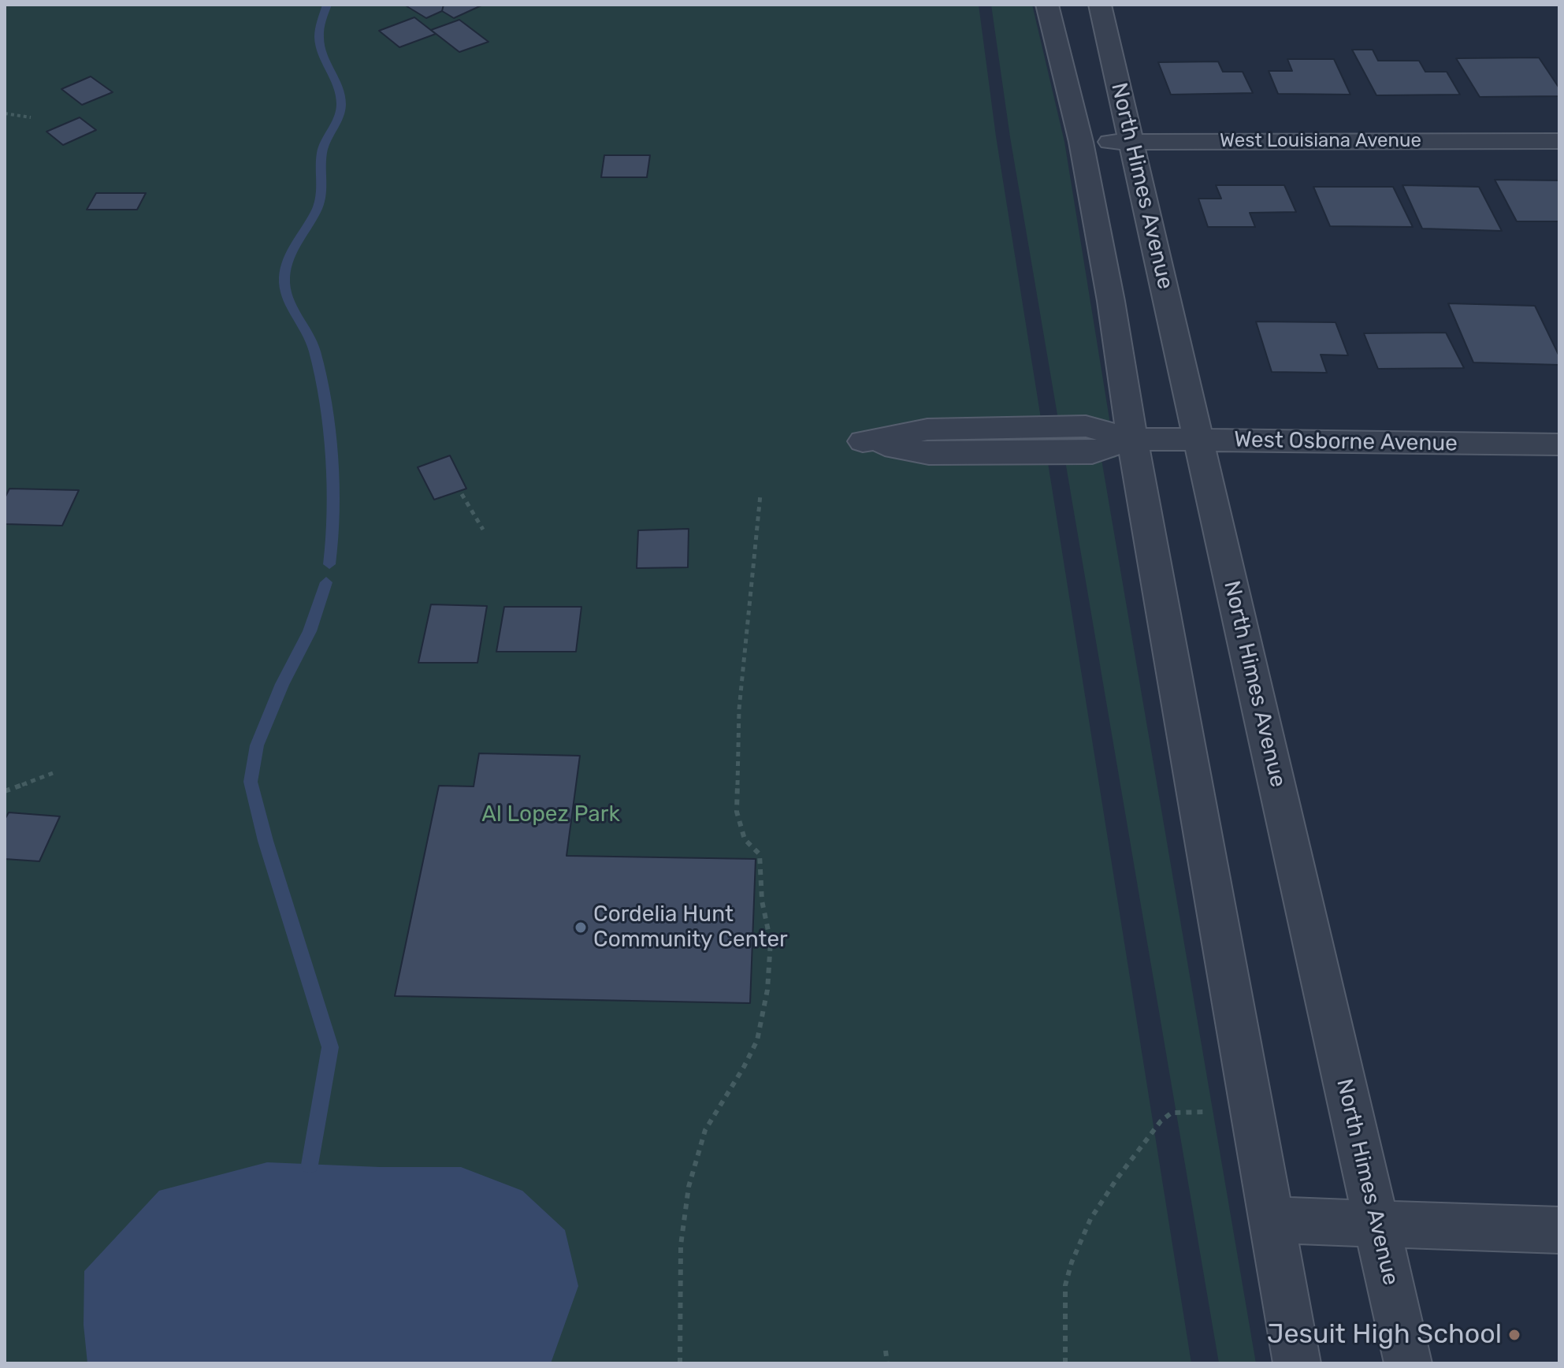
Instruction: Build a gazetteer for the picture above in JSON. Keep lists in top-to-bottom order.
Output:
{
  "streets": {
    "street": ["West Louisiana Avenue", "North Himes Avenue", "West Osborne Avenue"]
  },
  "crossings": [
    ["West Louisiana Avenue", "North Himes Avenue"],
    ["North Himes Avenue", "West Osborne Avenue"]
  ],
  "parks": ["Al Lopez Park"],
  "places": ["Cordelia Hunt Community Center", "Jesuit High School"]
}
